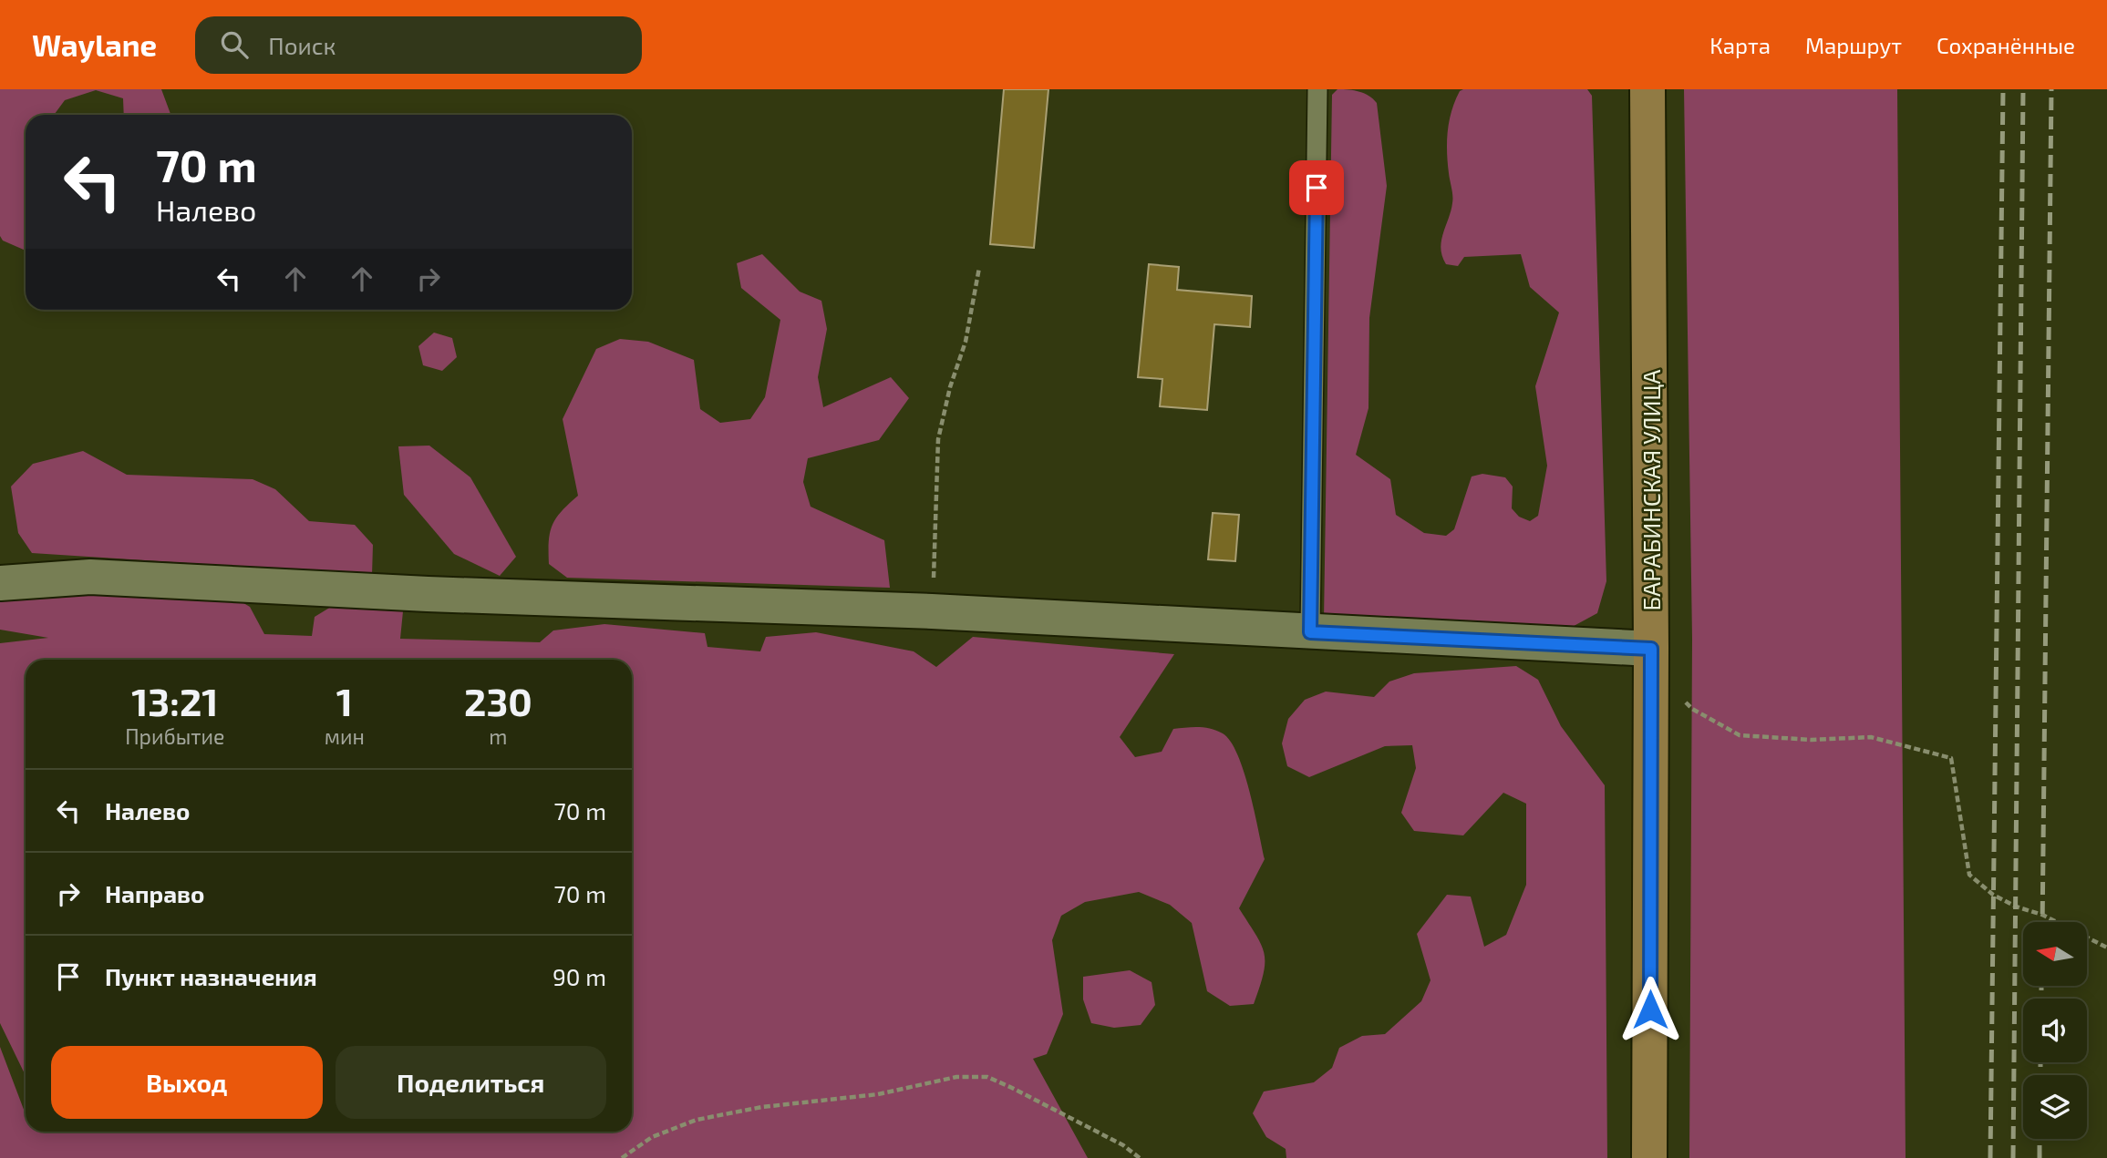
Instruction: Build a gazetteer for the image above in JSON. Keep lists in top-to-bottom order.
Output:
{
  "streets": {
    "main road": ["БАРАБИНСКАЯ УЛИЦА"]
  },
  "north": "left",
  "page": {
    "header": "Waylane",
    "search": "Поиск",
    "nav": ["Карта", "Маршрут", "Сохранённые"],
    "turn": ["70 m", "Налево"],
    "eta": [
      "13:21",
      "Прибытие",
      "1",
      "мин",
      "230",
      "m"
    ],
    "list": [
      {
        "name": "Налево",
        "value": "70 m"
      },
      {
        "name": "Направо",
        "value": "70 m"
      },
      {
        "name": "Пункт назначения",
        "value": "90 m"
      }
    ],
    "buttons": ["Выход", "Поделиться"]
  }
}
